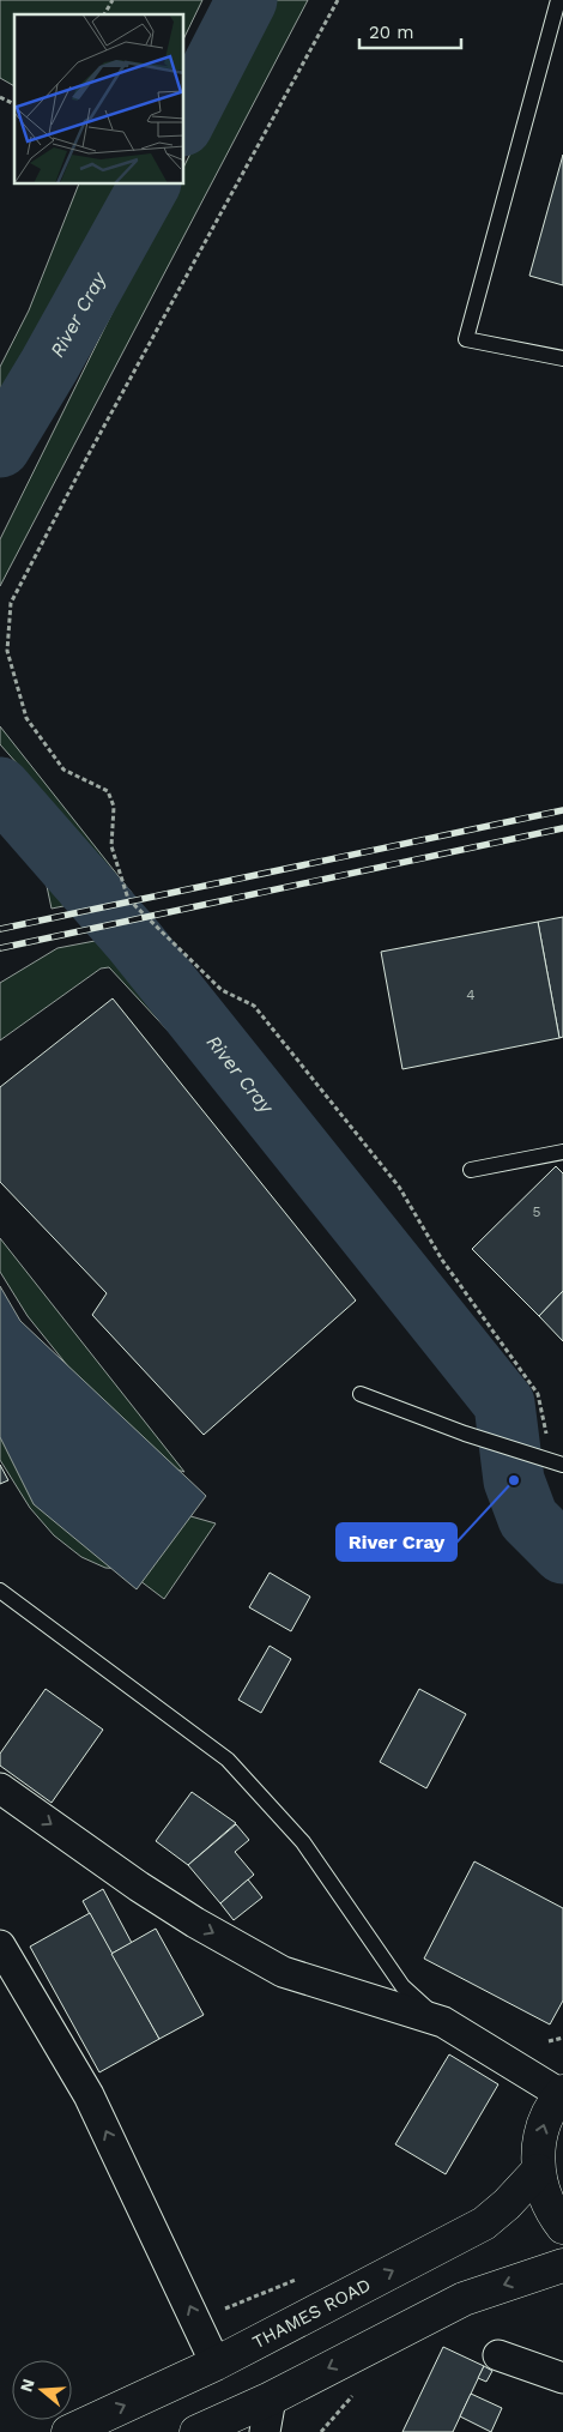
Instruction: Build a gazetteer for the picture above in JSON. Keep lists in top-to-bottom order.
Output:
{
  "streets": {
    "main road": ["THAMES ROAD"]
  },
  "water": ["River Cray"],
  "places": ["River Cray"],
  "house_numbers": ["4", "5"],
  "scale_bar": "20 m",
  "north": "left"
}
